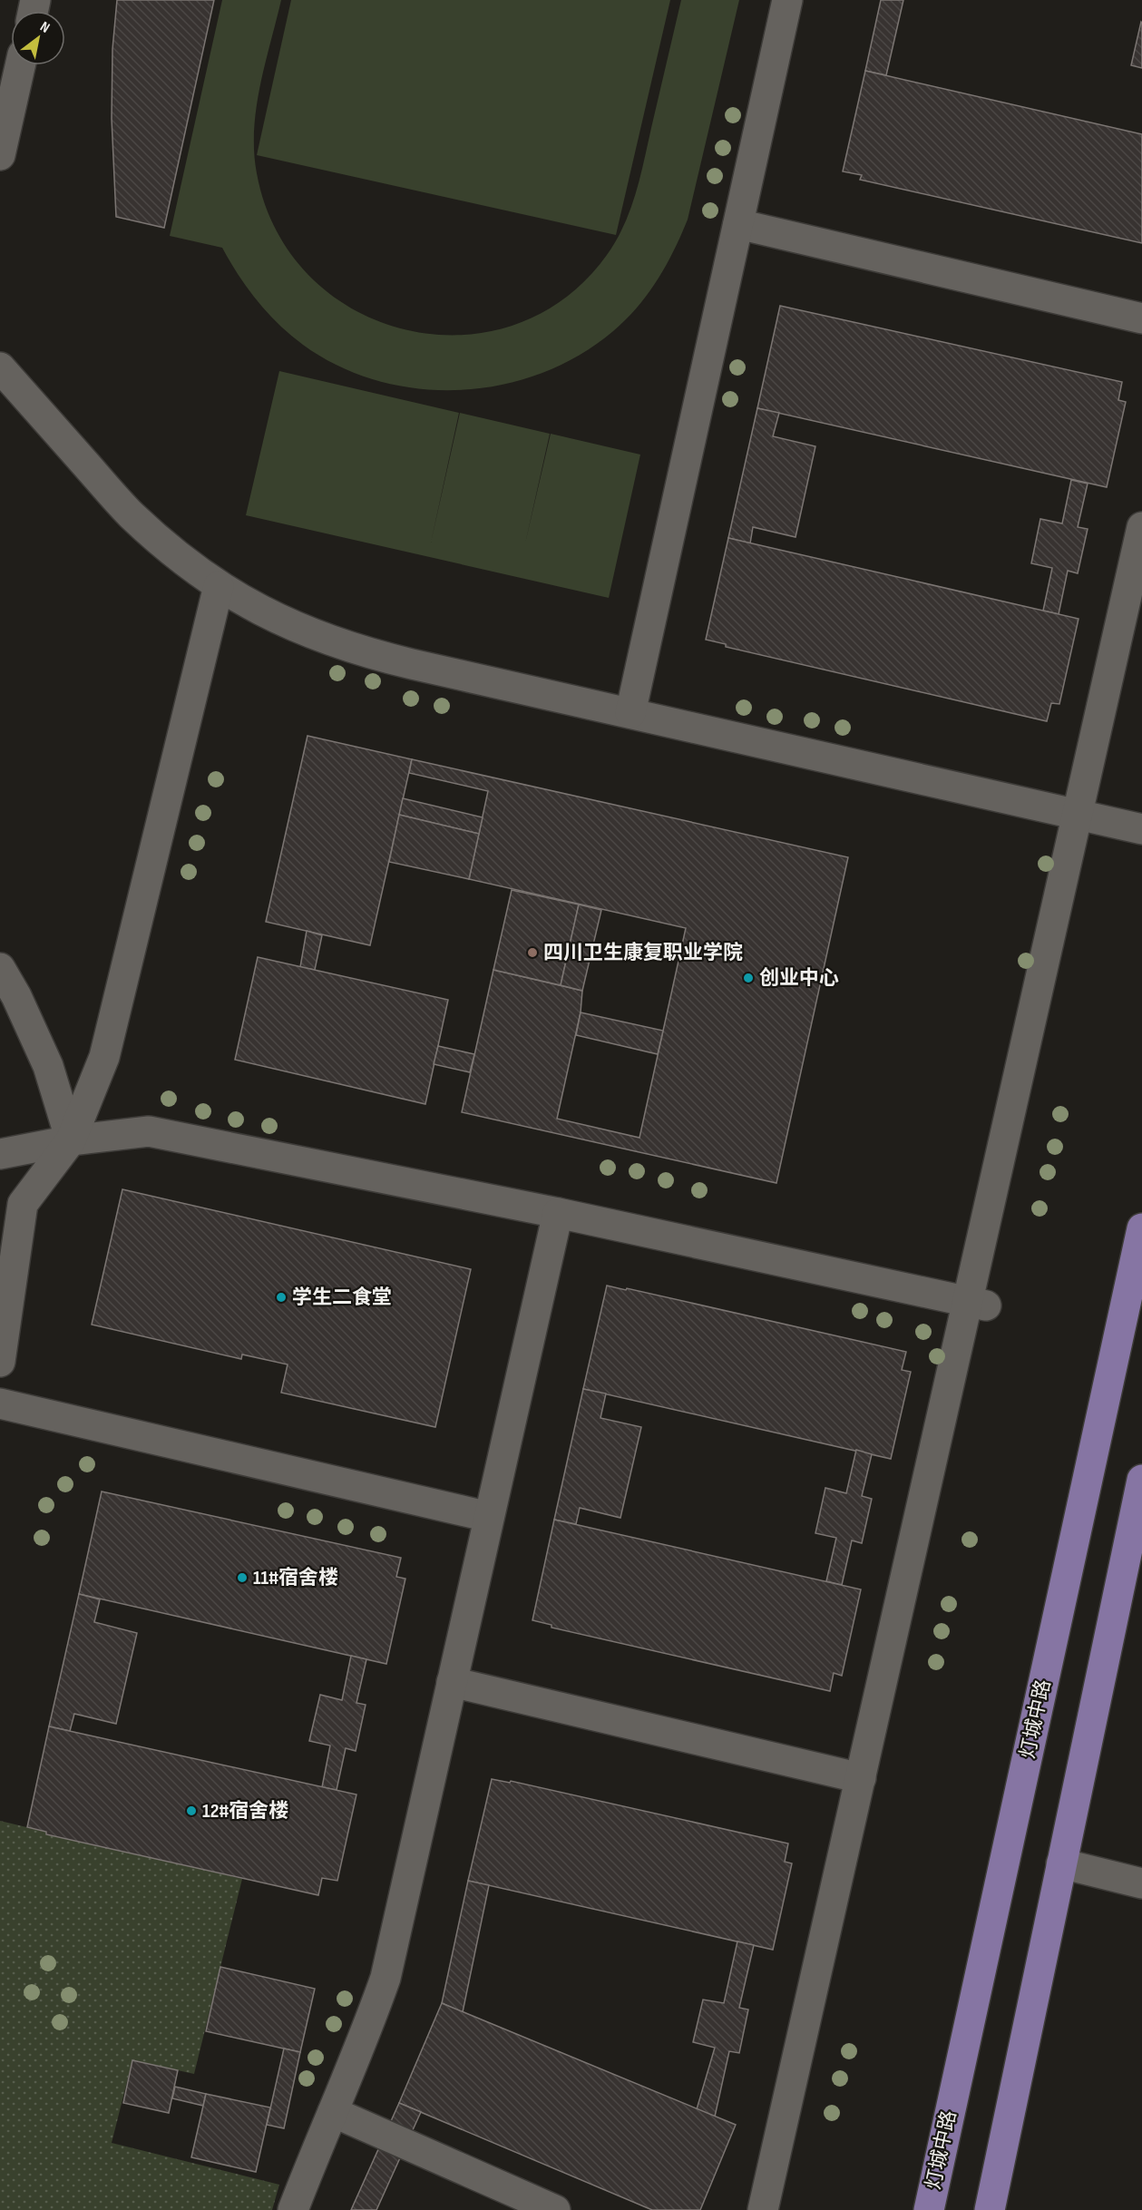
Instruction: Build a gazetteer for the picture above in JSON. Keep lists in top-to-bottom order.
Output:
{
  "streets": {
    "main road": ["灯城中路"]
  },
  "places": [
    "四川卫生康复职业学院",
    "创业中心",
    "学生二食堂",
    "11#宿舍楼",
    "12#宿舍楼"
  ],
  "north": "top right"
}
